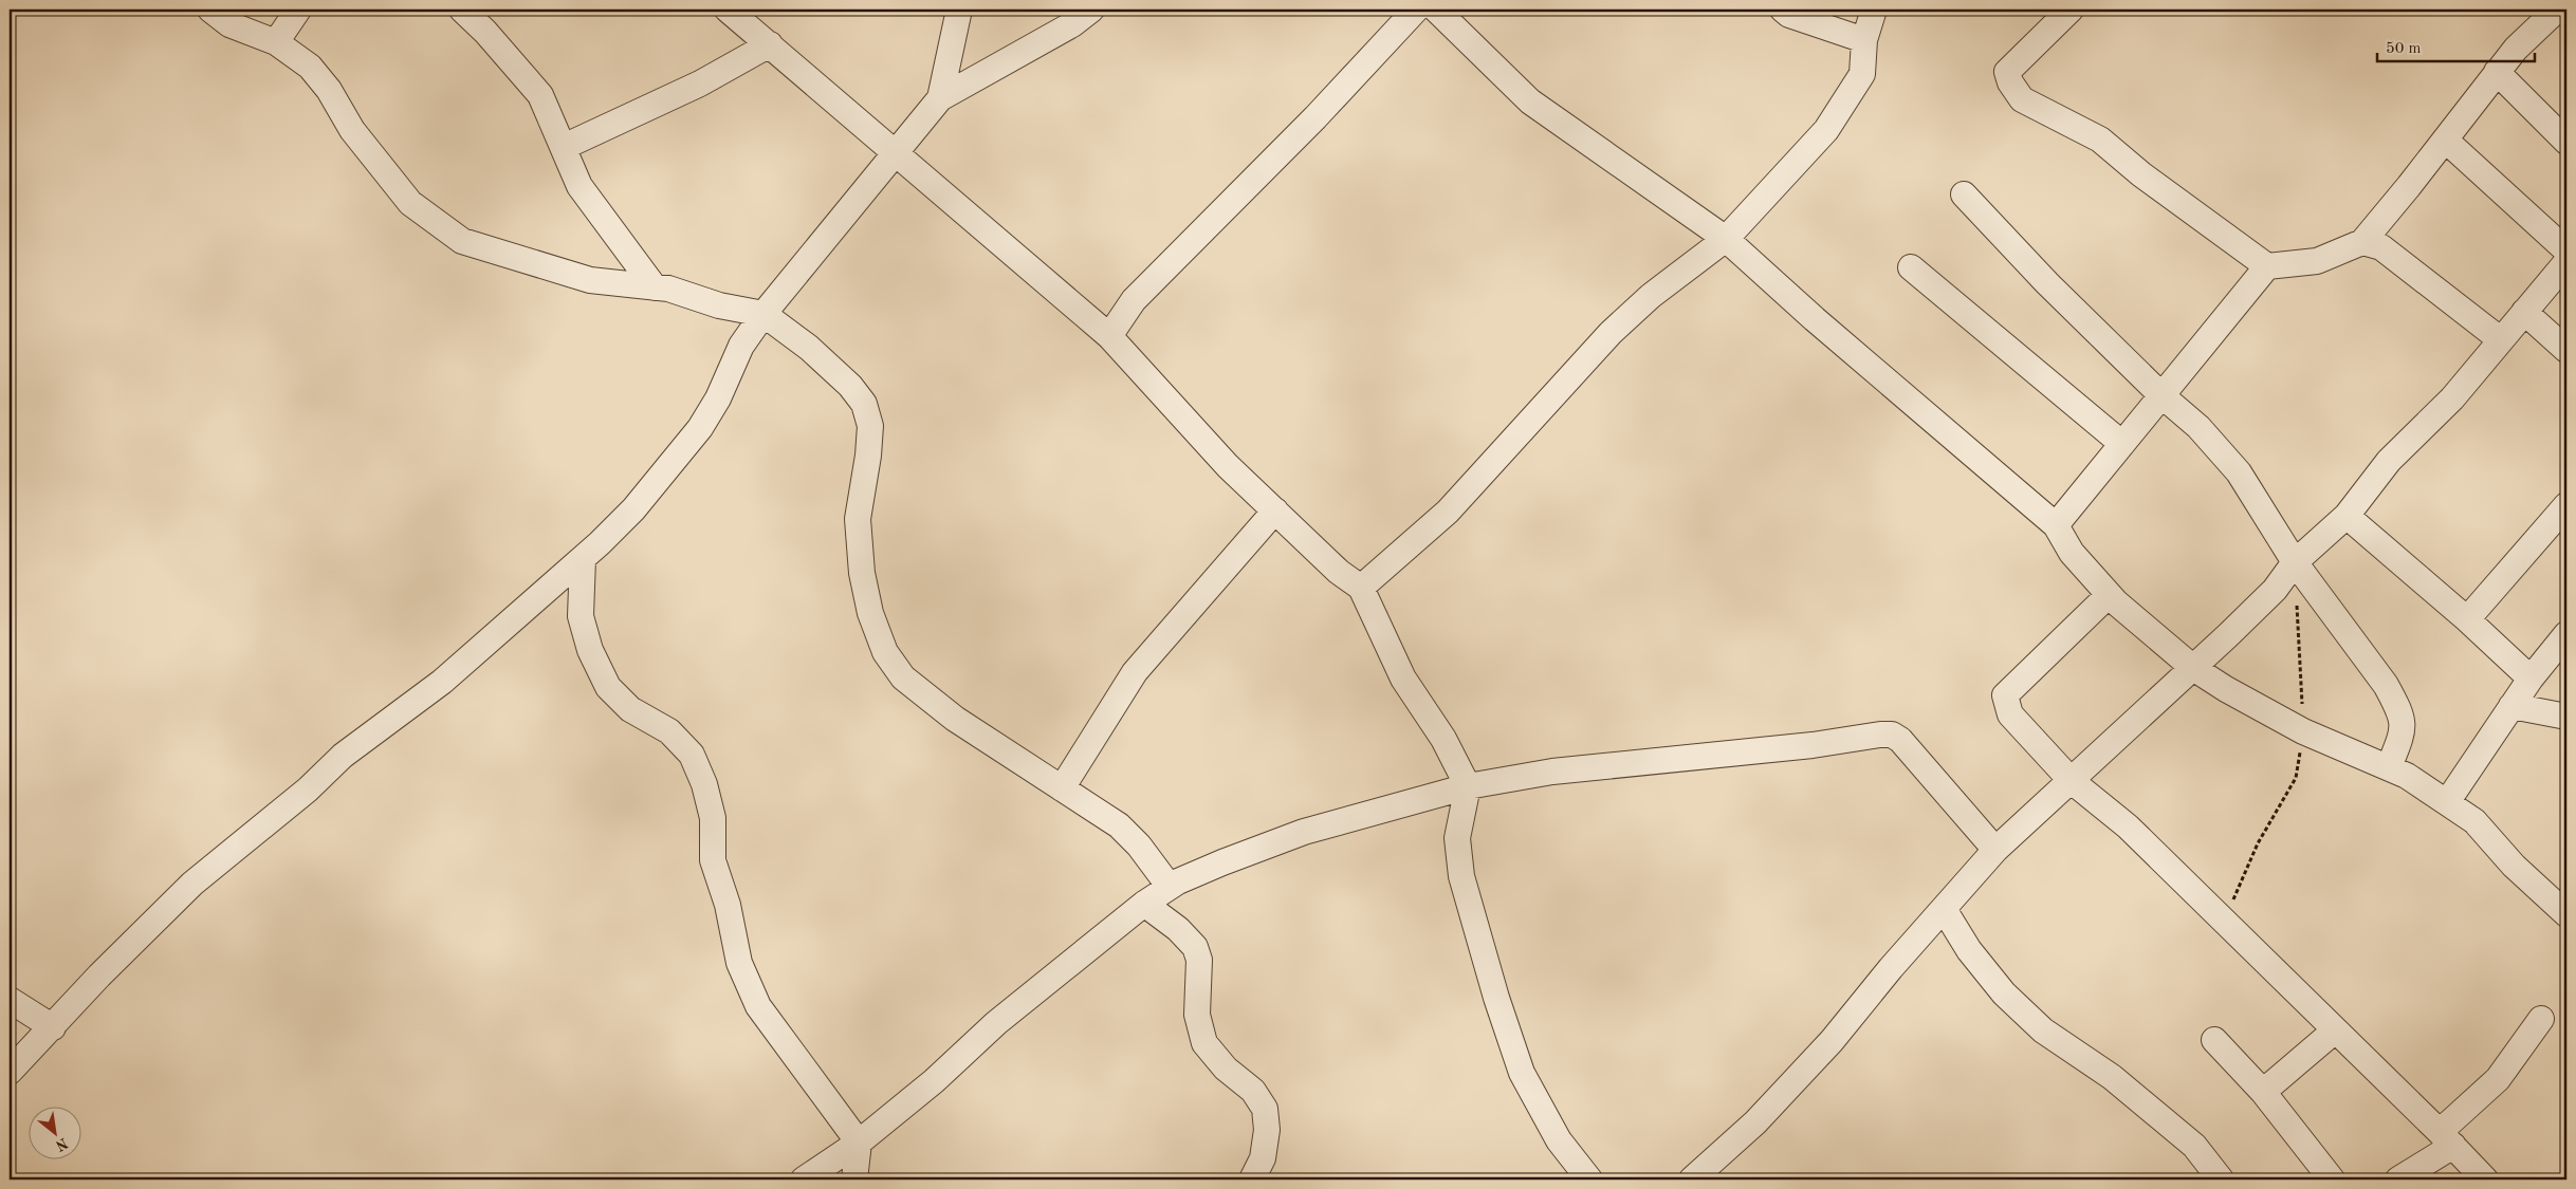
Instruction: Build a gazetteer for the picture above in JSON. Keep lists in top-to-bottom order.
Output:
{
  "scale_bar": "50 m",
  "north": "bottom right"
}
